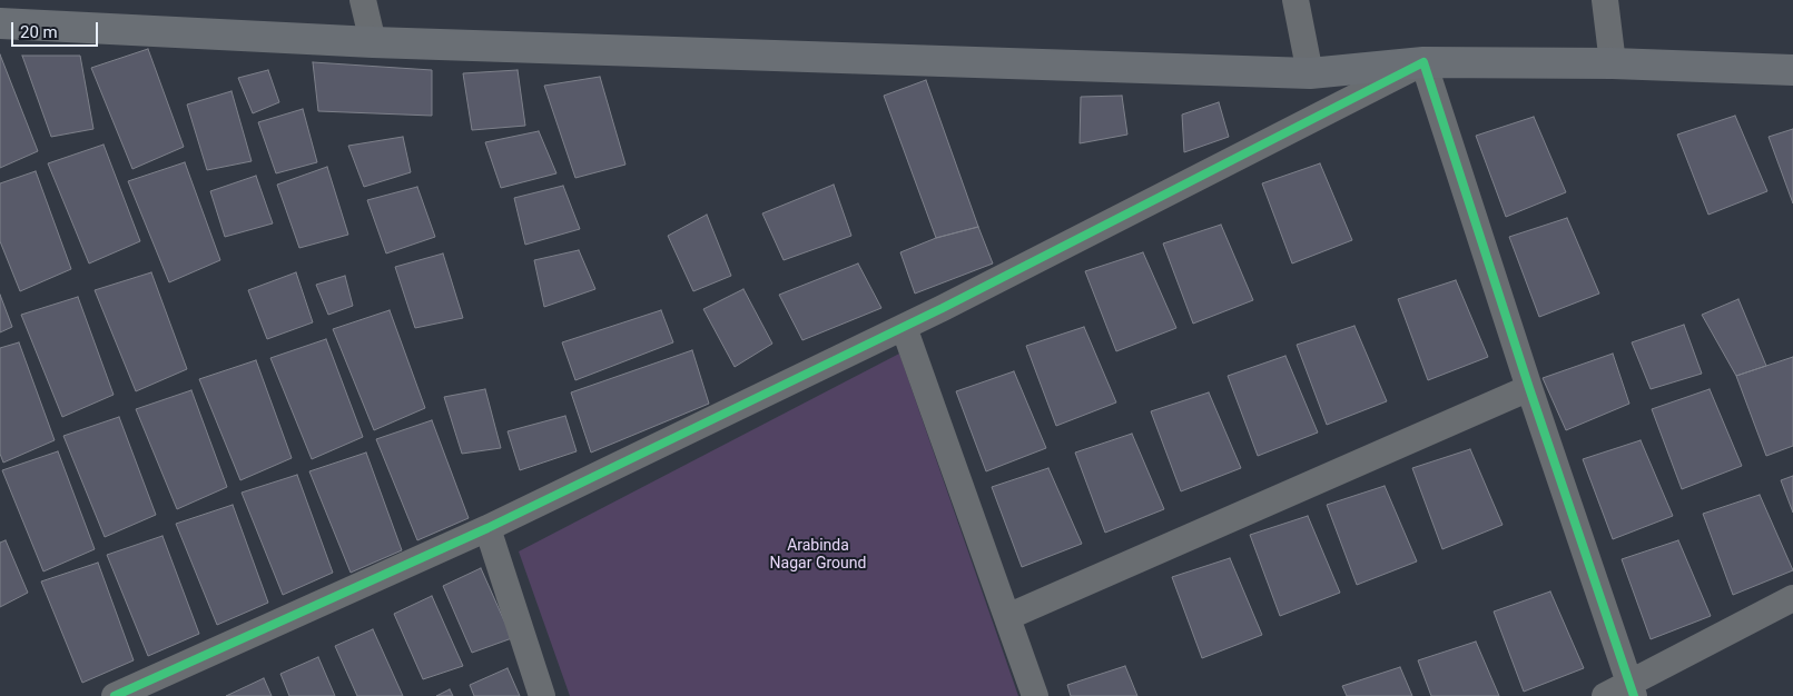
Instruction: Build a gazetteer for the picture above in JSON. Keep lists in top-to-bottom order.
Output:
{
  "parks": ["Arabinda Nagar Ground"],
  "scale_bar": "20 m"
}
